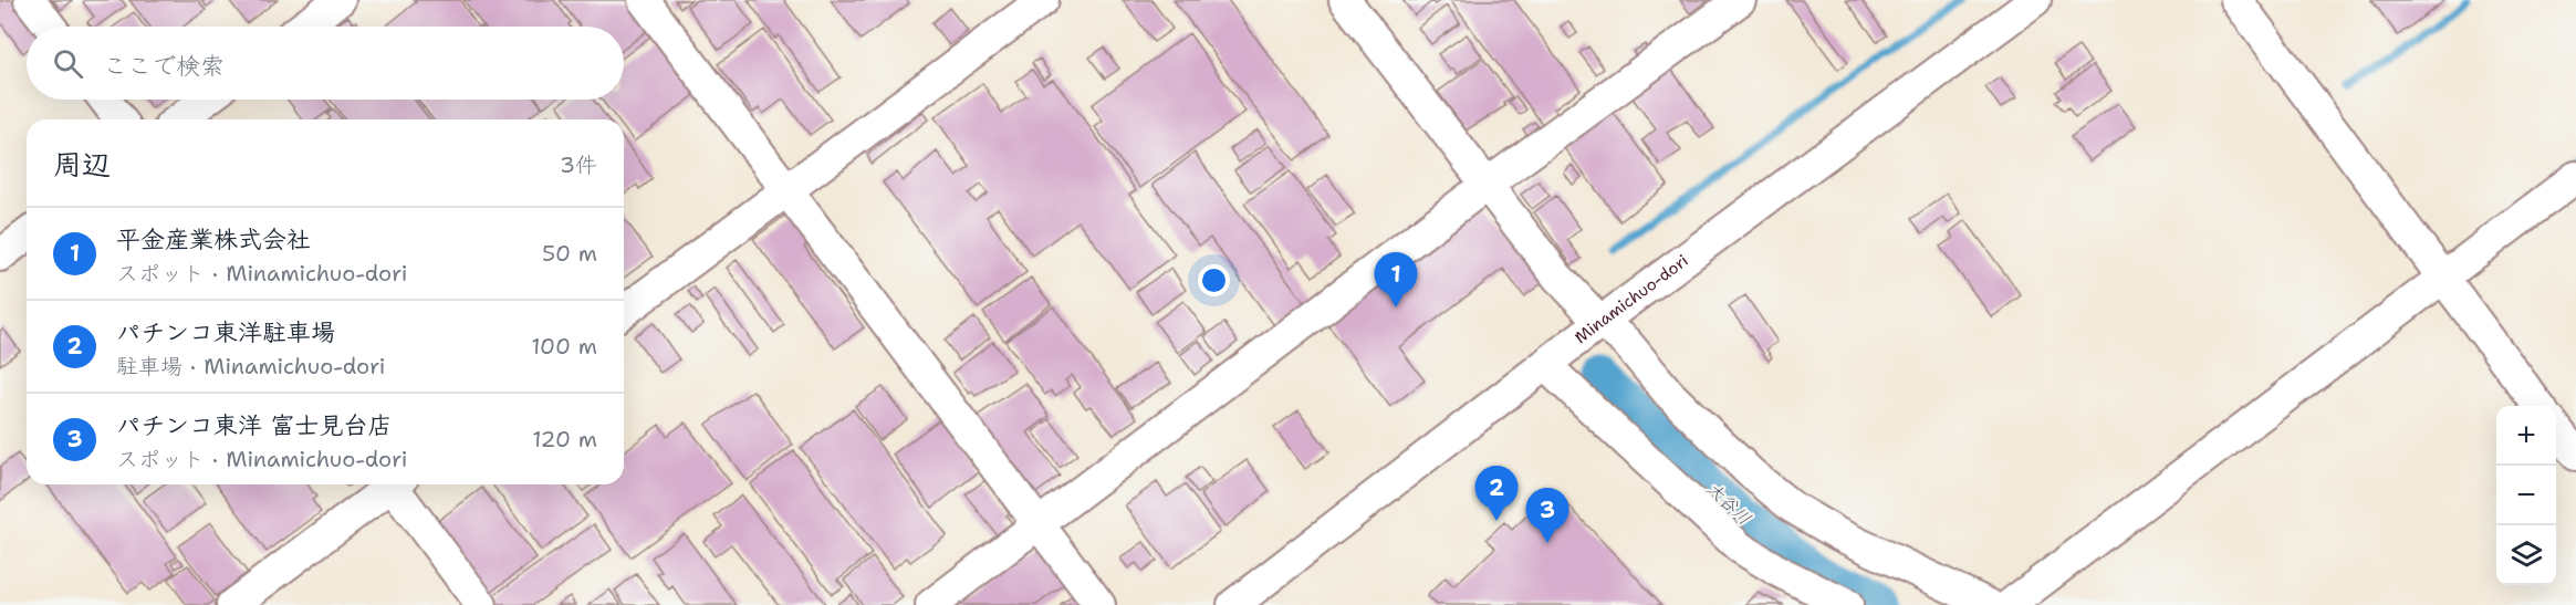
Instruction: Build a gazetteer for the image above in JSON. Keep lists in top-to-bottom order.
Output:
{
  "streets": {
    "street": ["Minamichuo-dori"]
  },
  "water": ["大谷川"],
  "page": {
    "search": "ここで検索",
    "heading": ["周辺", "3件"],
    "list": [
      {
        "mark": "1",
        "name": "平金産業株式会社",
        "note": "スポット · Minamichuo-dori",
        "value": "50 m"
      },
      {
        "mark": "2",
        "name": "パチンコ東洋駐車場",
        "note": "駐車場 · Minamichuo-dori",
        "value": "100 m"
      },
      {
        "mark": "3",
        "name": "パチンコ東洋 富士見台店",
        "note": "スポット · Minamichuo-dori",
        "value": "120 m"
      }
    ],
    "pins": ["1", "2", "3"],
    "map_buttons": ["+", "−"]
  }
}
